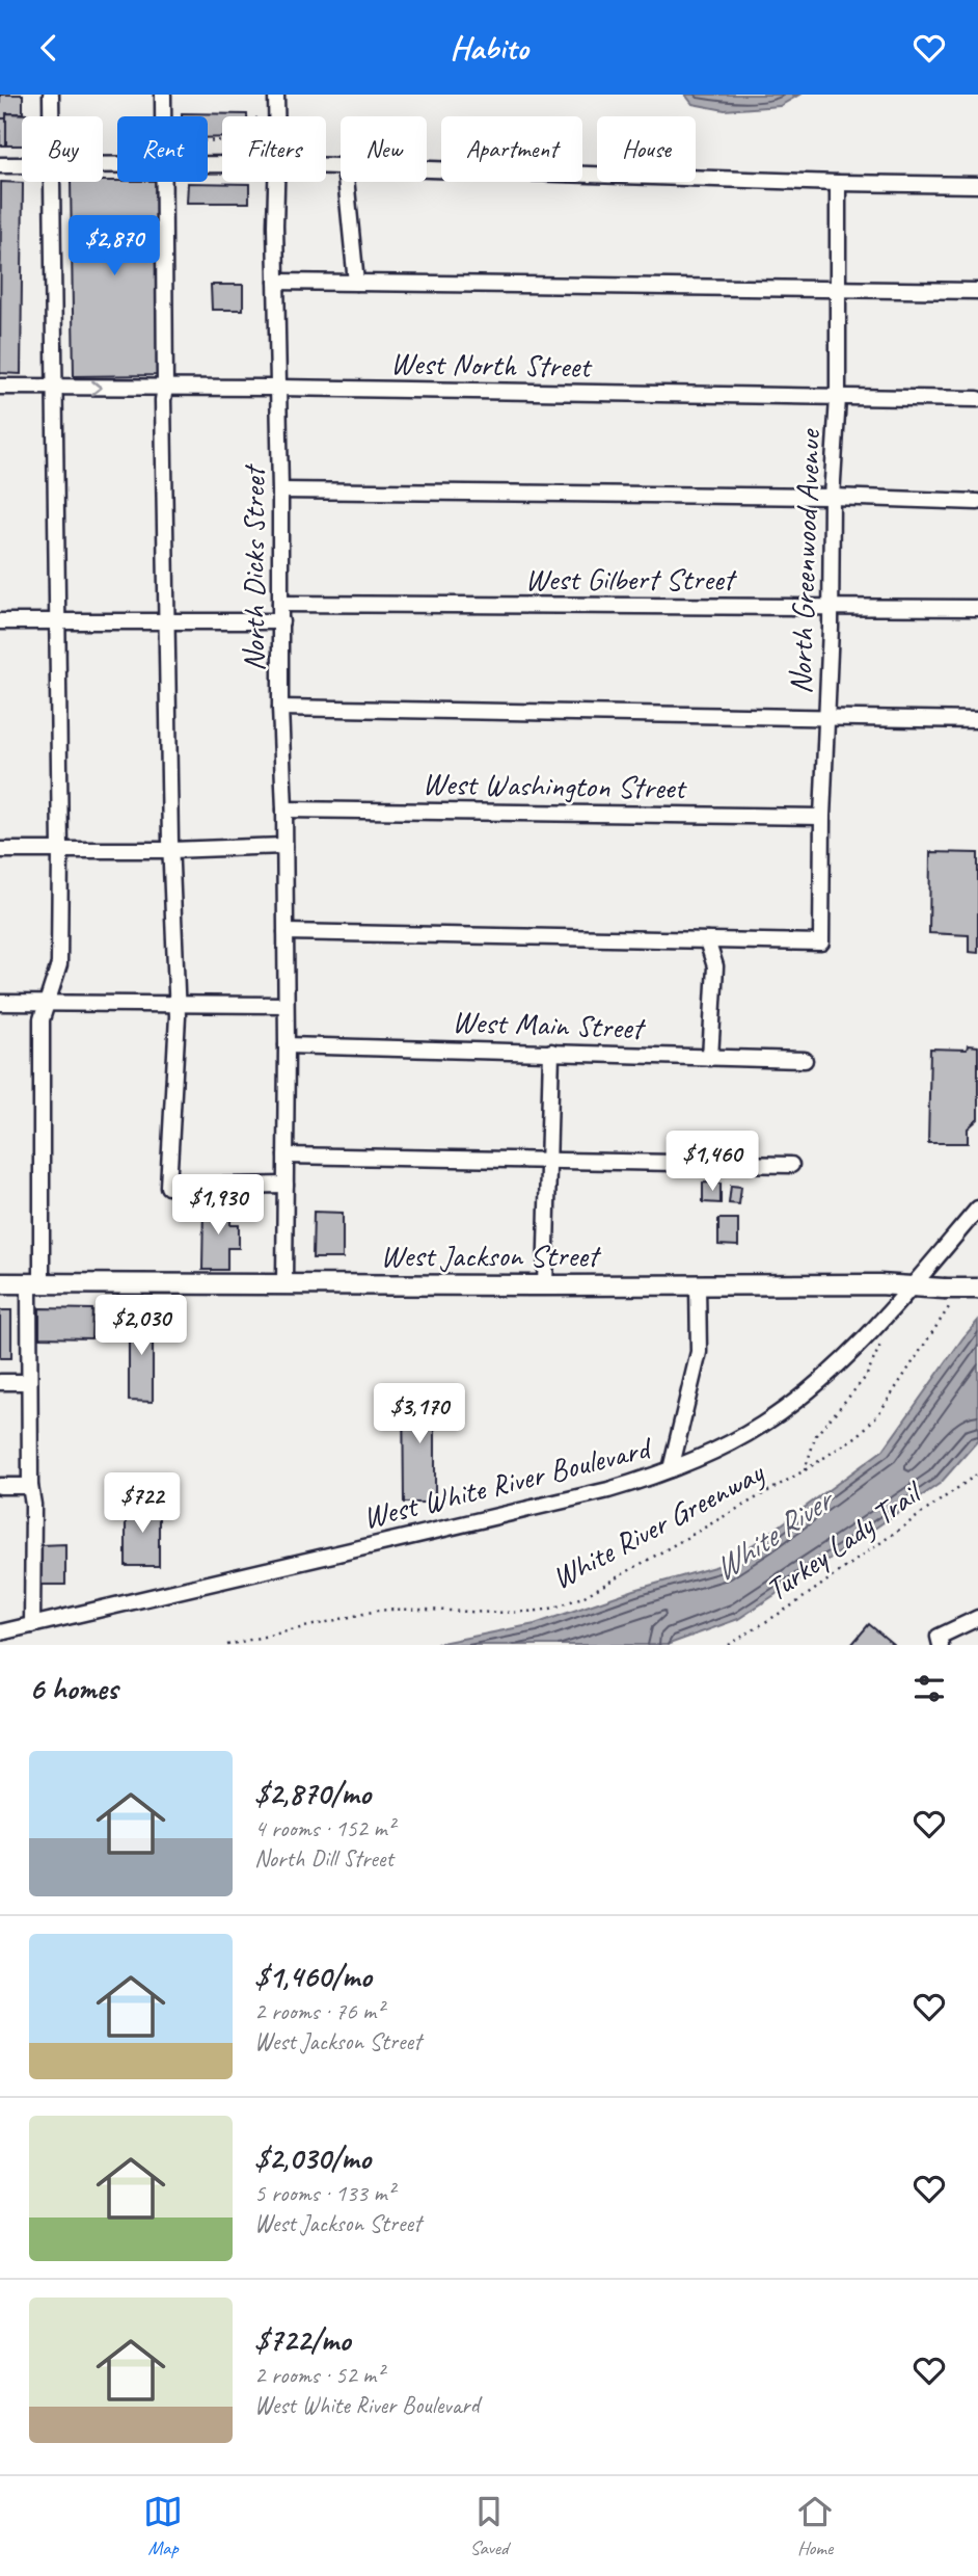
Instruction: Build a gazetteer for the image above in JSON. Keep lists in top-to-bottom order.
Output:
{
  "streets": {
    "main road": ["West Jackson Street"],
    "street": [
      "West North Street",
      "North Greenwood Avenue",
      "North Dicks Street",
      "West Gilbert Street",
      "West Washington Street",
      "West Main Street",
      "West White River Boulevard"
    ],
    "path": ["White River Greenway", "Turkey Lady Trail"]
  },
  "crossings": [
    ["West North Street", "North Greenwood Avenue"],
    ["West North Street", "North Dicks Street"],
    ["North Greenwood Avenue", "West Gilbert Street"],
    ["North Greenwood Avenue", "West Washington Street"],
    ["North Dicks Street", "West Gilbert Street"],
    ["North Dicks Street", "West Washington Street"],
    ["North Dicks Street", "West Main Street"],
    ["North Dicks Street", "West Jackson Street"],
    ["West Jackson Street", "West White River Boulevard"],
    ["West Jackson Street", "White River Greenway"]
  ],
  "water": ["White River"],
  "page": {
    "header": "Habito",
    "chip": [
      "Buy",
      "Rent",
      "Filters",
      "New",
      "Apartment",
      "House"
    ],
    "price": [
      "$2,870",
      "$1,460",
      "$1,930",
      "$2,030",
      "$3,170",
      "$722"
    ],
    "heading": "6 homes",
    "list": [
      {
        "name": "$2,870/mo",
        "note": "4 rooms · 152 m² · North Dill Street"
      },
      {
        "name": "$1,460/mo",
        "note": "2 rooms · 76 m² · West Jackson Street"
      },
      {
        "name": "$2,030/mo",
        "note": "5 rooms · 133 m² · West Jackson Street"
      },
      {
        "name": "$722/mo",
        "note": "2 rooms · 52 m² · West White River Boulevard"
      }
    ],
    "tabs": ["Map", "Saved", "Home"]
  }
}
